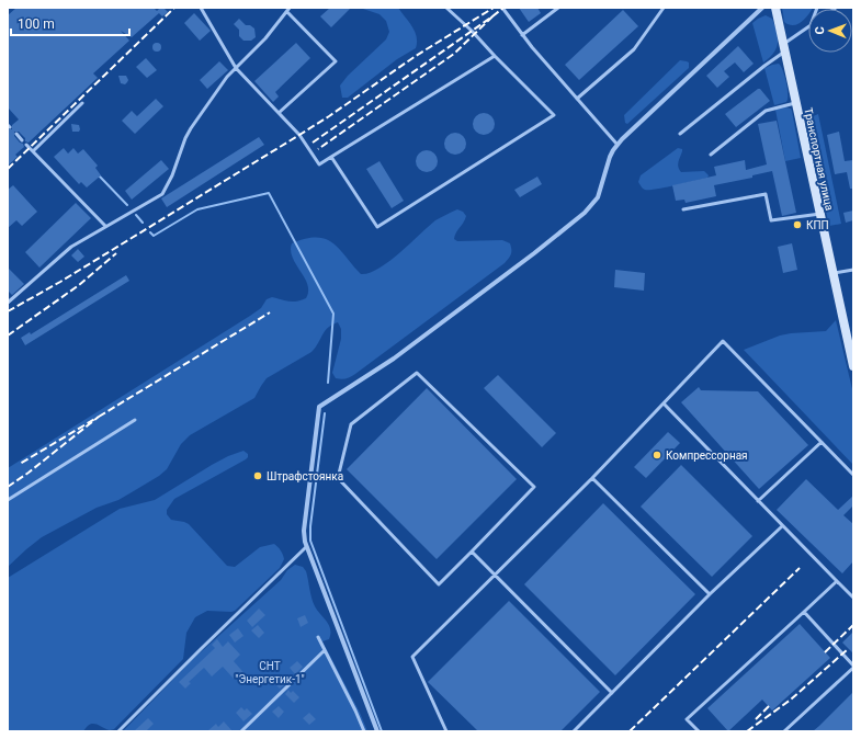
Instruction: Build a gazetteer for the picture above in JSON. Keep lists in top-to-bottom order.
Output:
{
  "streets": {
    "street": ["Транспортная улица"]
  },
  "parks": ["СНТ \"Энергетик-1\""],
  "places": ["КПП", "Компрессорная", "Штрафстоянка"],
  "scale_bar": "100 m",
  "north": "left"
}
